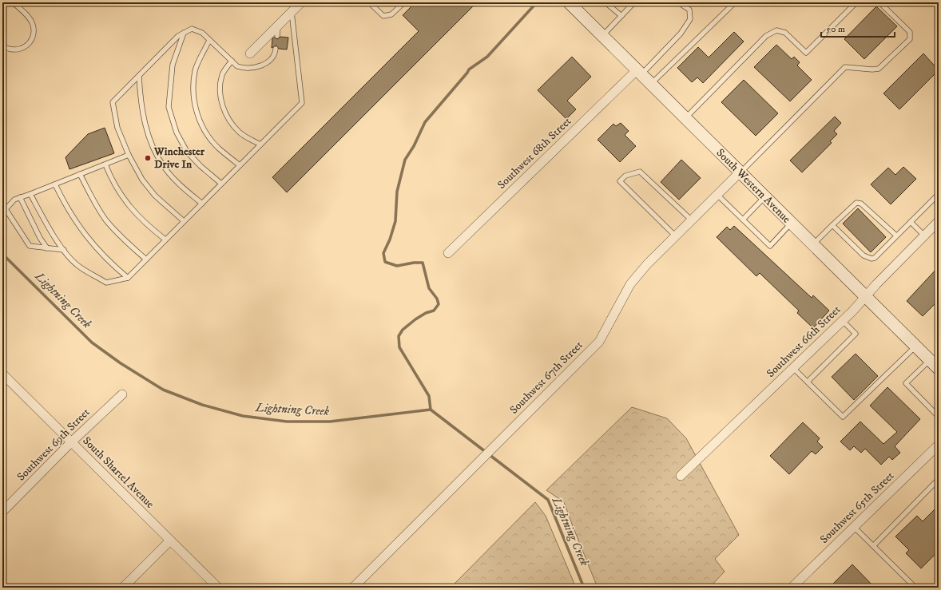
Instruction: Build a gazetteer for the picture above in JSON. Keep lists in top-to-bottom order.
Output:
{
  "streets": {
    "main road": ["South Western Avenue"],
    "street": [
      "Southwest 68th Street",
      "Southwest 66th Street",
      "Southwest 67th Street",
      "Southwest 69th Street",
      "South Shartel Avenue",
      "Southwest 65th Street"
    ]
  },
  "crossings": [
    ["Southwest 68th Street", "South Western Avenue"],
    ["South Western Avenue", "Southwest 66th Street"],
    ["South Western Avenue", "Southwest 67th Street"],
    ["Southwest 69th Street", "South Shartel Avenue"]
  ],
  "water": ["Lightning Creek"],
  "places": ["Winchester Drive In"],
  "scale_bar": "50 m"
}
